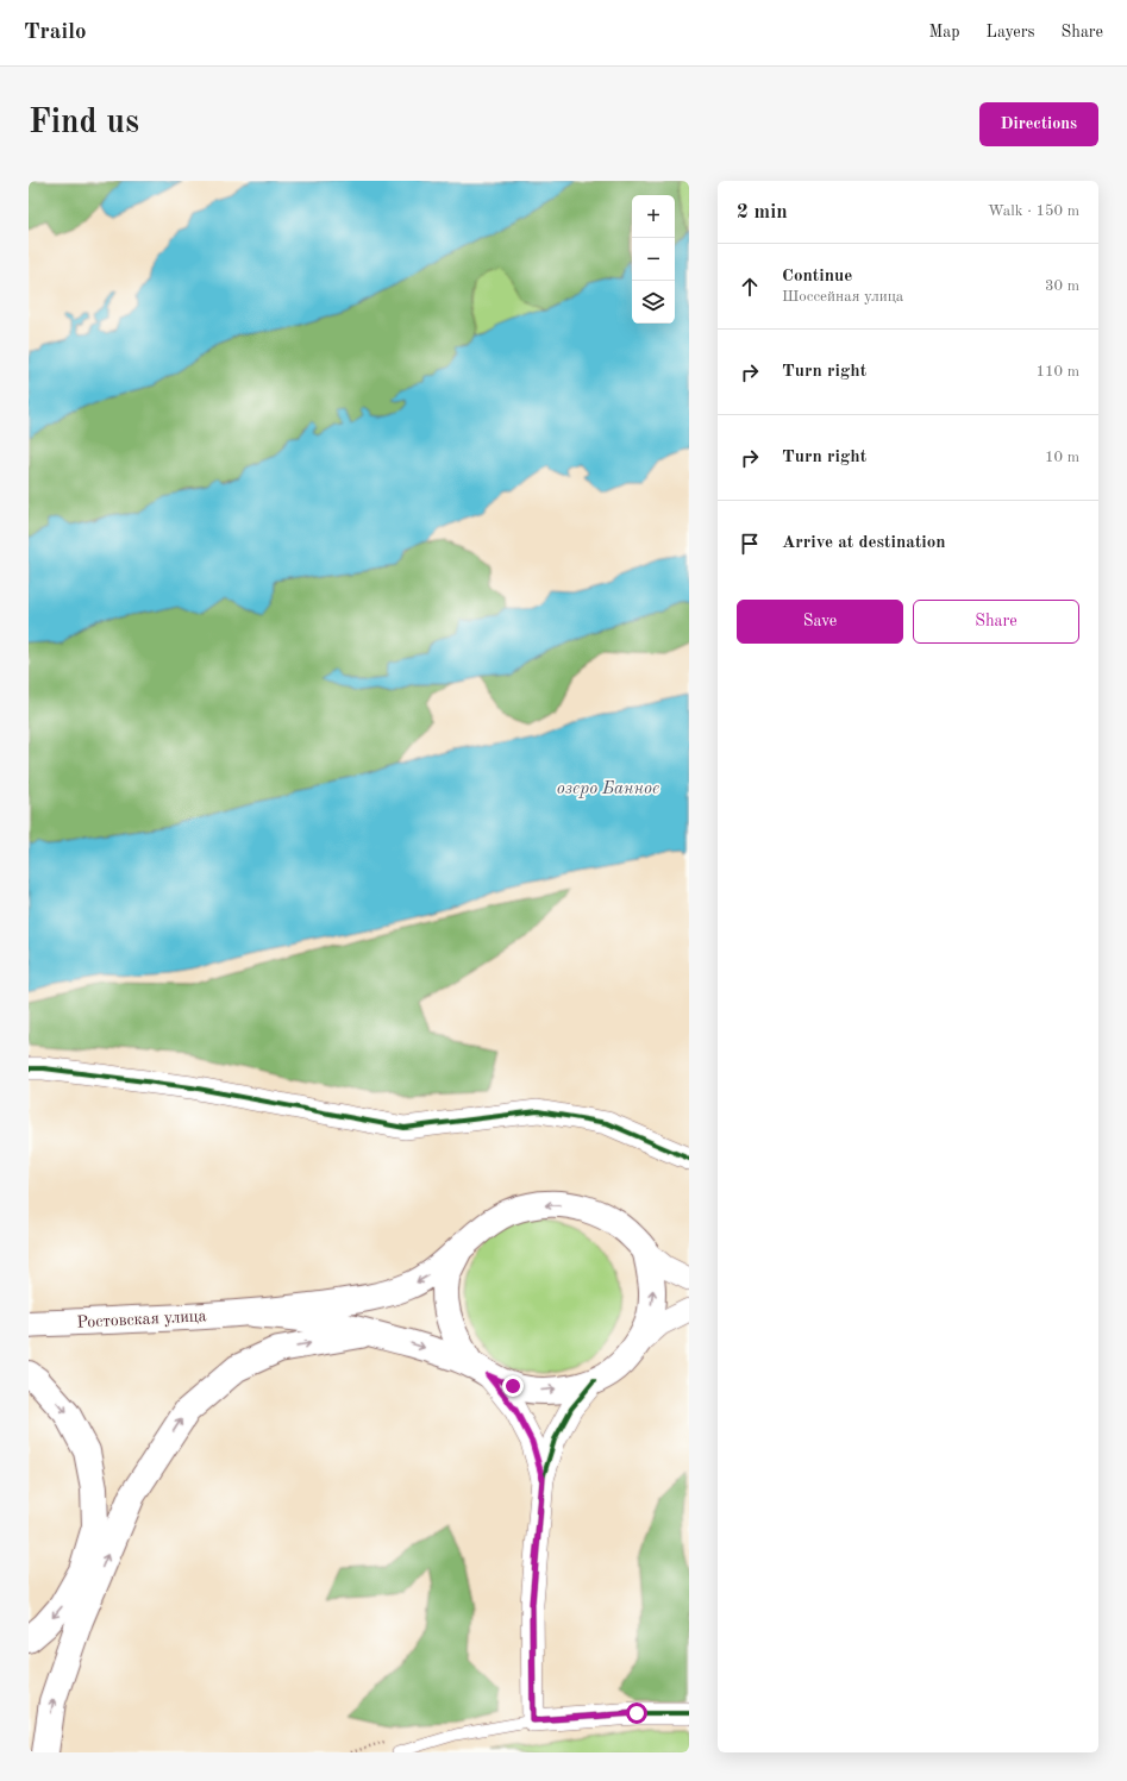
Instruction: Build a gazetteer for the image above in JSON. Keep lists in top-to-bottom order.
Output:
{
  "streets": {
    "main road": ["Ростовская улица"]
  },
  "water": ["озеро Банное"],
  "page": {
    "header": "Trailo",
    "nav": ["Map", "Layers", "Share"],
    "buttons": [
      "Directions",
      ["Save", "Share"]
    ],
    "title": "Find us",
    "heading": ["2 min", "Walk · 150 m"],
    "map_buttons": ["+", "−"],
    "list": [
      ["Continue", "Шоссейная улица", "30 m"],
      ["Turn right", "110 m"],
      ["Turn right", "10 m"],
      "Arrive at destination"
    ]
  }
}
